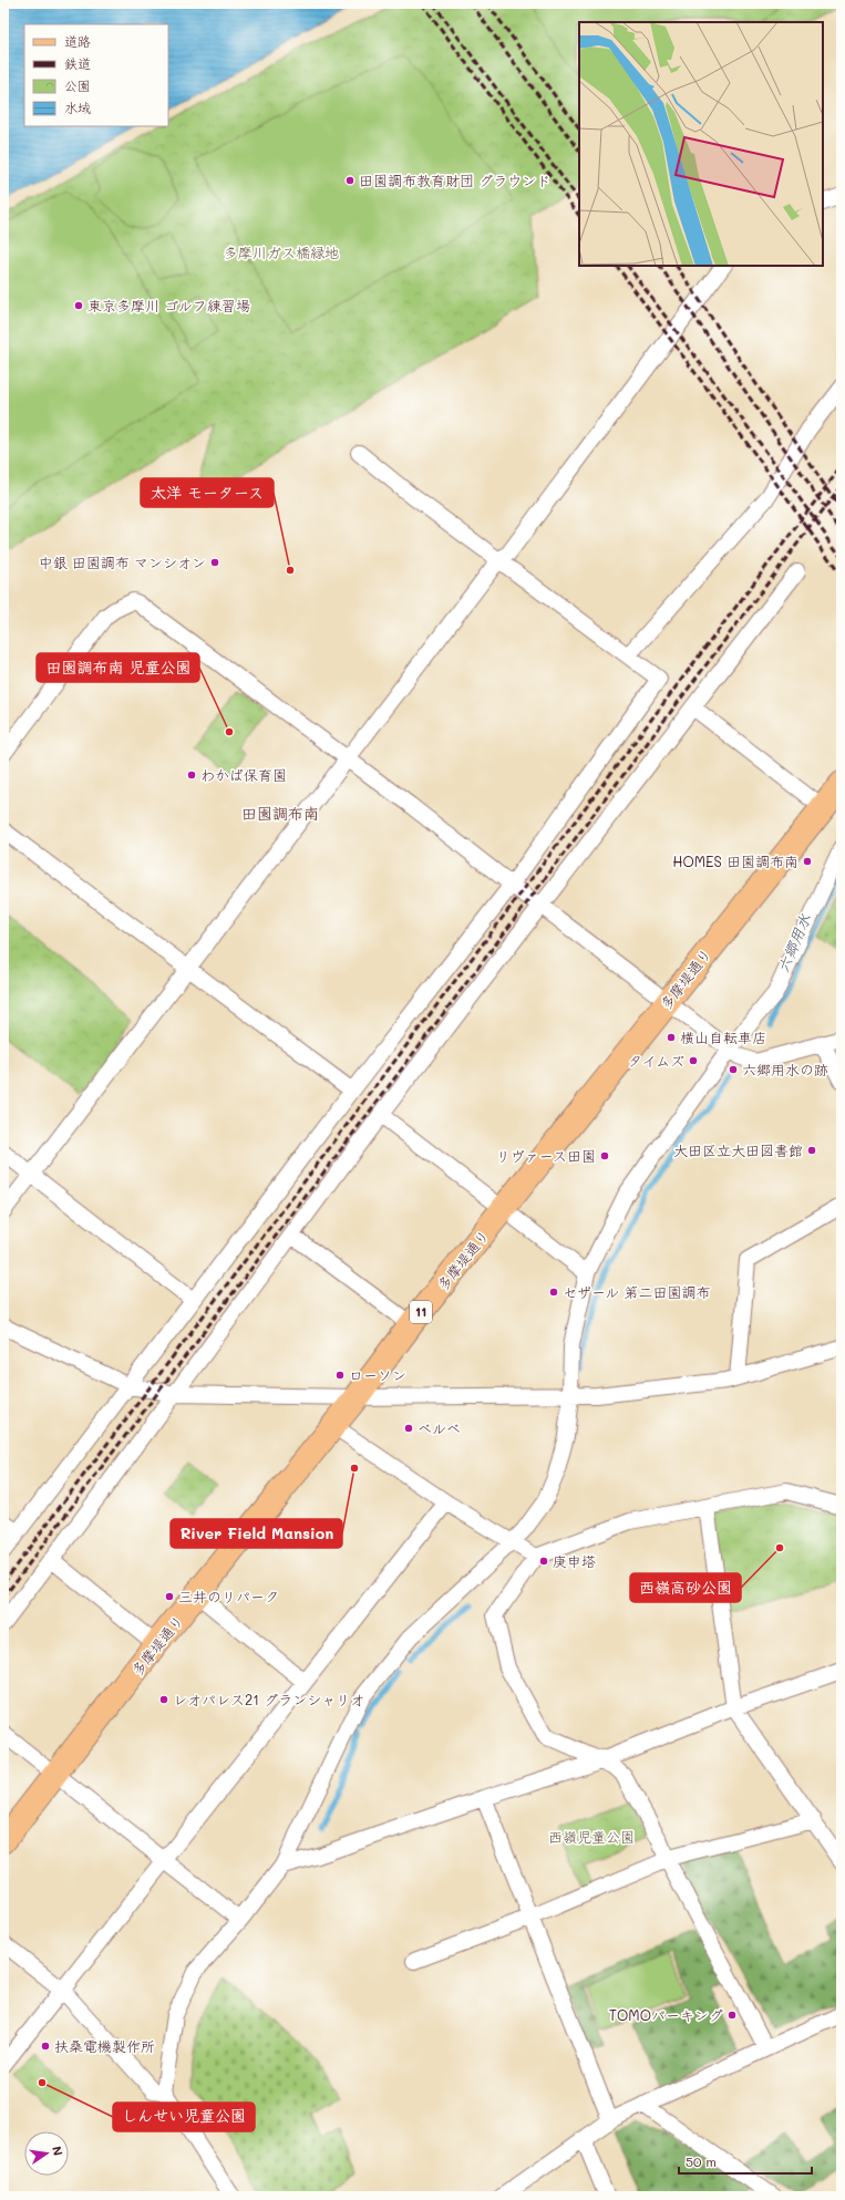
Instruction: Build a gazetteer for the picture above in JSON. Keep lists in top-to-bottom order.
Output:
{
  "streets": {
    "main road": ["多摩堤通り", "11"]
  },
  "districts": ["田園調布南"],
  "water": ["六郷用水"],
  "parks": ["多摩川ガス橋緑地", "西嶺児童公園"],
  "places": [
    "田園調布教育財団 グラウンド",
    "東京多摩川 ゴルフ練習場",
    "中銀 田園調布 マンシオン",
    "太洋 モータース",
    "田園調布南 児童公園",
    "わかば保育園",
    "HOMES 田園調布南",
    "横山自転車店",
    "タイムズ",
    "六郷用水の跡",
    "大田区立大田図書館",
    "リヴァース田園",
    "セザール 第二田園調布",
    "ローソン",
    "ベルベ",
    "River Field Mansion",
    "西嶺高砂公園",
    "庚申塔",
    "三井のリパーク",
    "レオパレス21 グランシャリオ",
    "TOMOパーキング",
    "扶桑電機製作所",
    "しんせい児童公園"
  ],
  "legend": [
    "道路",
    "鉄道",
    "公園",
    "水域"
  ],
  "scale_bar": "50 m",
  "north": "right"
}
